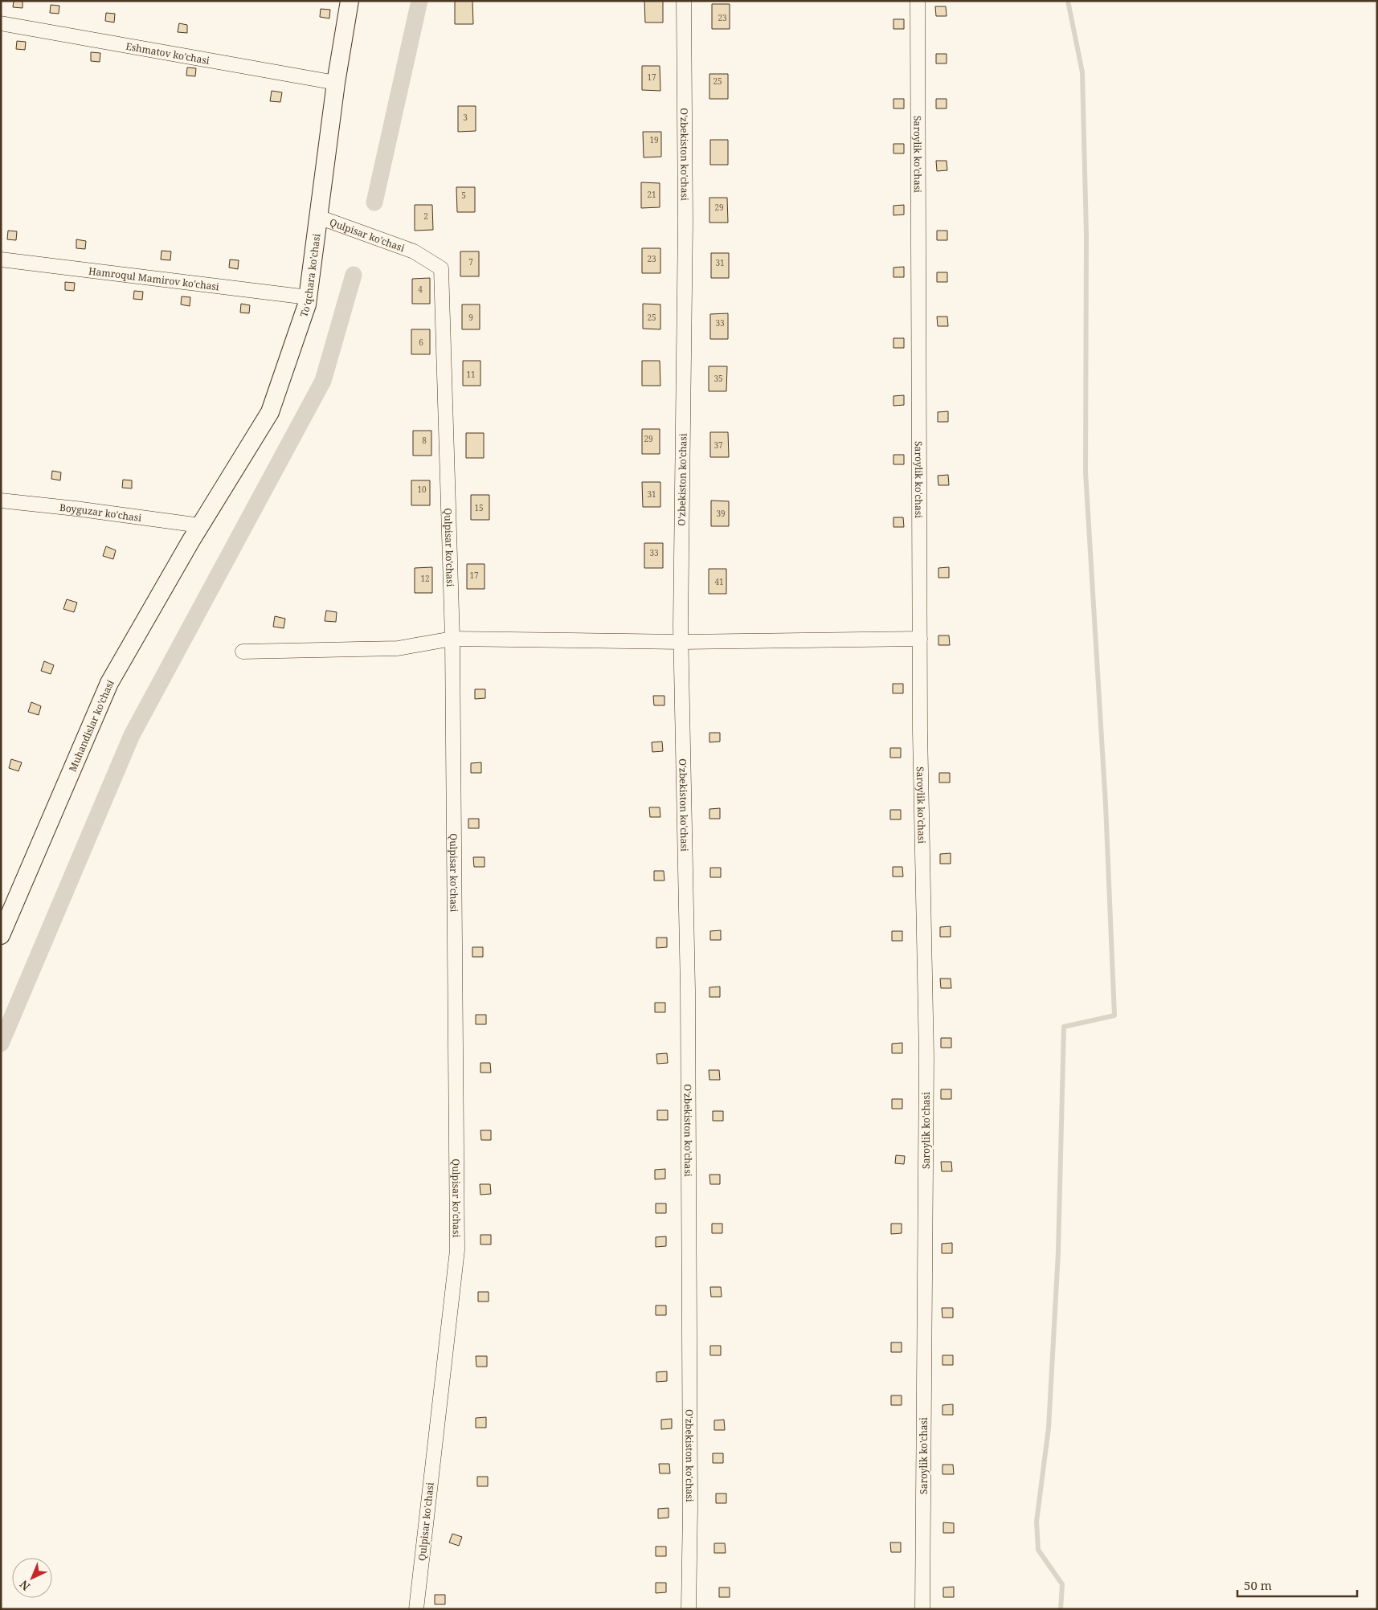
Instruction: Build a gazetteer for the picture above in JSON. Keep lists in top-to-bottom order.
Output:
{
  "streets": {
    "street": [
      "Eshmatov ko'chasi",
      "O'zbekiston ko'chasi",
      "Saroylik ko'chasi",
      "Qulpisar ko'chasi",
      "To'qchara ko'chasi",
      "Hamroqul Mamirov ko'chasi",
      "Boyguzar ko'chasi",
      "Muhandislar ko'chasi"
    ]
  },
  "crossings": [
    ["Eshmatov ko'chasi", "To'qchara ko'chasi"],
    ["Qulpisar ko'chasi", "To'qchara ko'chasi"],
    ["To'qchara ko'chasi", "Hamroqul Mamirov ko'chasi"],
    ["To'qchara ko'chasi", "Boyguzar ko'chasi"],
    ["To'qchara ko'chasi", "Muhandislar ko'chasi"],
    ["Boyguzar ko'chasi", "Muhandislar ko'chasi"]
  ],
  "house_numbers": [
    "23",
    "17",
    "25",
    "3",
    "19",
    "21",
    "5",
    "29",
    "2",
    "23",
    "7",
    "31",
    "4",
    "9",
    "25",
    "33",
    "6",
    "11",
    "35",
    "29",
    "8",
    "37",
    "10",
    "31",
    "15",
    "39",
    "33",
    "17",
    "12",
    "41"
  ],
  "scale_bar": "50 m",
  "north": "bottom left"
}
